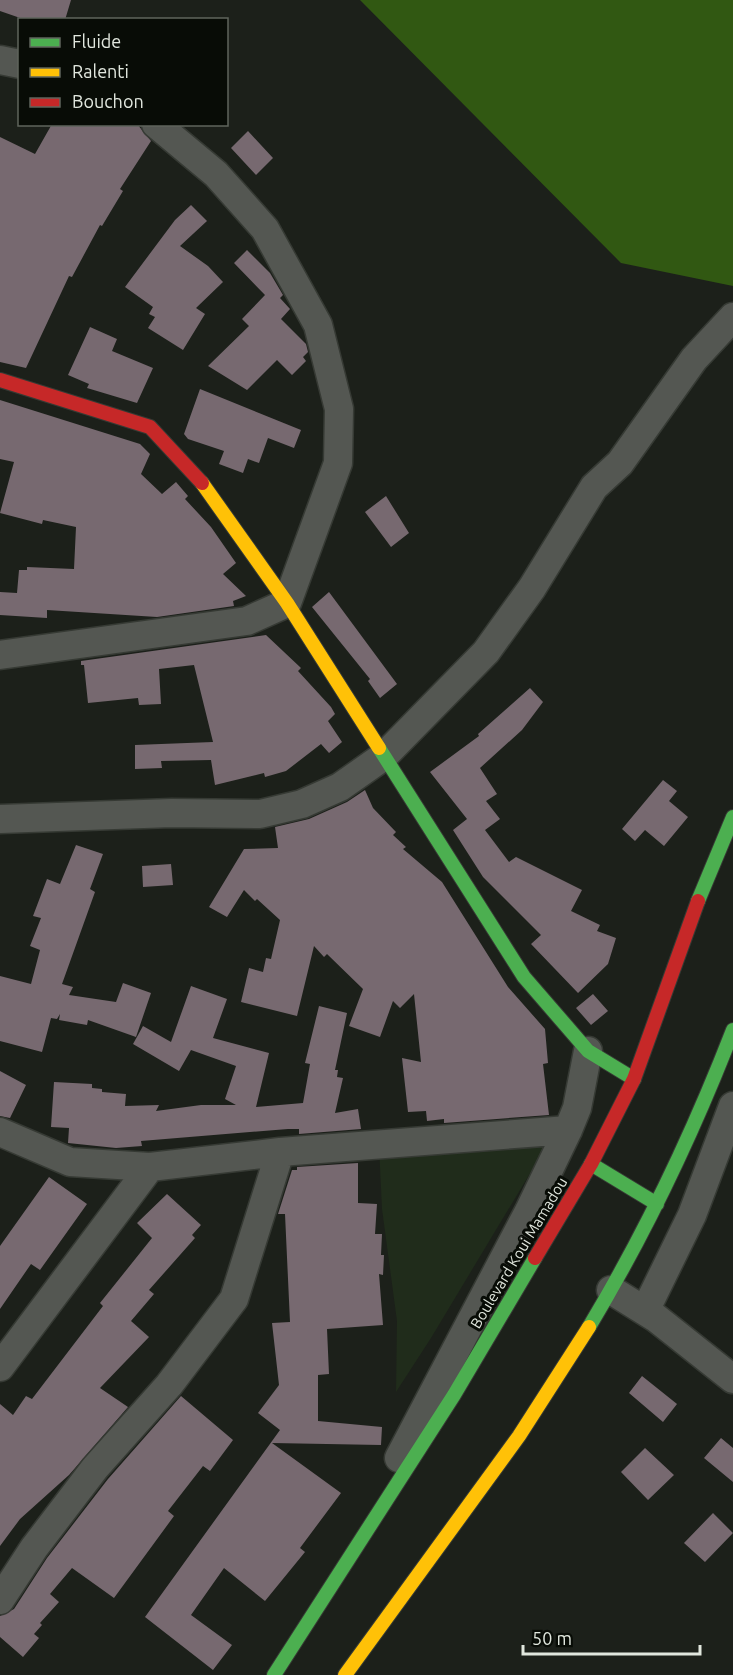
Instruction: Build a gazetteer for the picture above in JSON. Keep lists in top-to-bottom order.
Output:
{
  "streets": {
    "main road": ["Boulevard Koui Mamadou"]
  },
  "legend": ["Fluide", "Ralenti", "Bouchon"],
  "scale_bar": "50 m"
}
